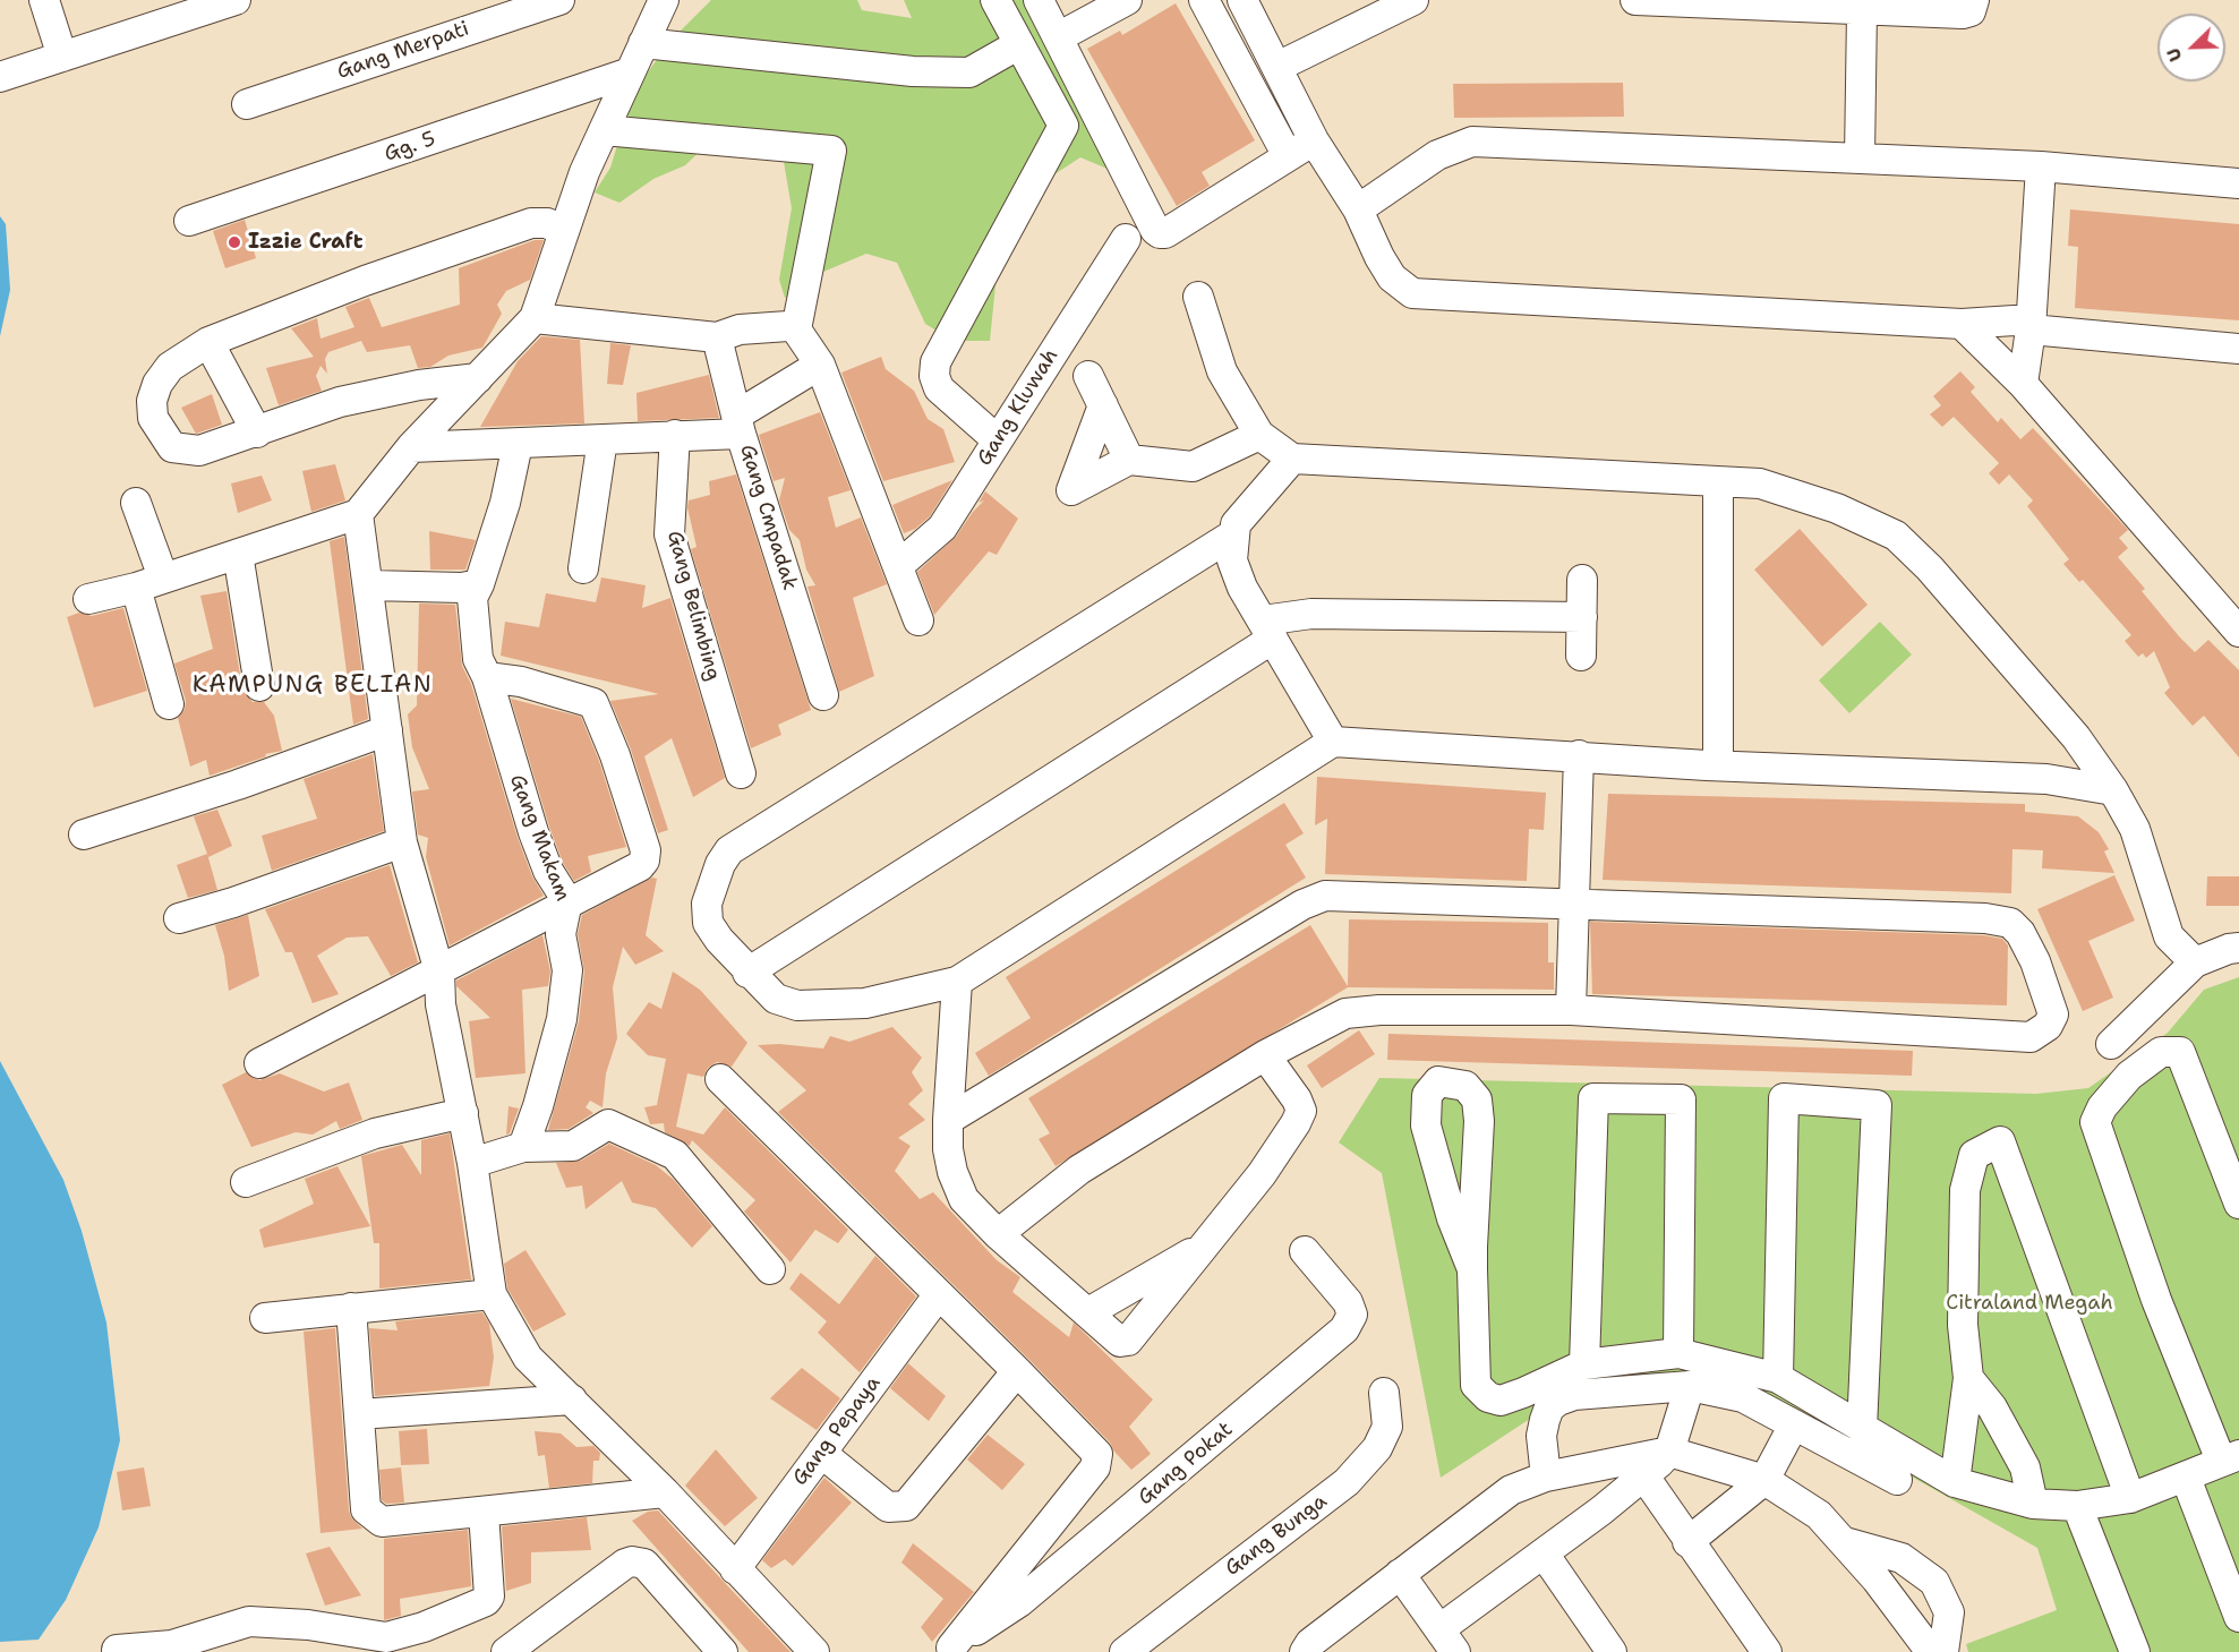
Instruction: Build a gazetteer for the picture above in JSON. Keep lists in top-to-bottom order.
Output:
{
  "streets": {
    "street": [
      "Gang Merpati",
      "Gg. 5",
      "Gang Kluwah",
      "Gang Cmpadak",
      "Gang Belimbing",
      "Gang Makam",
      "Gang Pepaya",
      "Gang Pokat",
      "Gang Bunga"
    ]
  },
  "districts": ["KAMPUNG BELIAN"],
  "parks": ["Citraland Megah"],
  "places": ["Izzie Craft"],
  "north": "bottom left"
}
